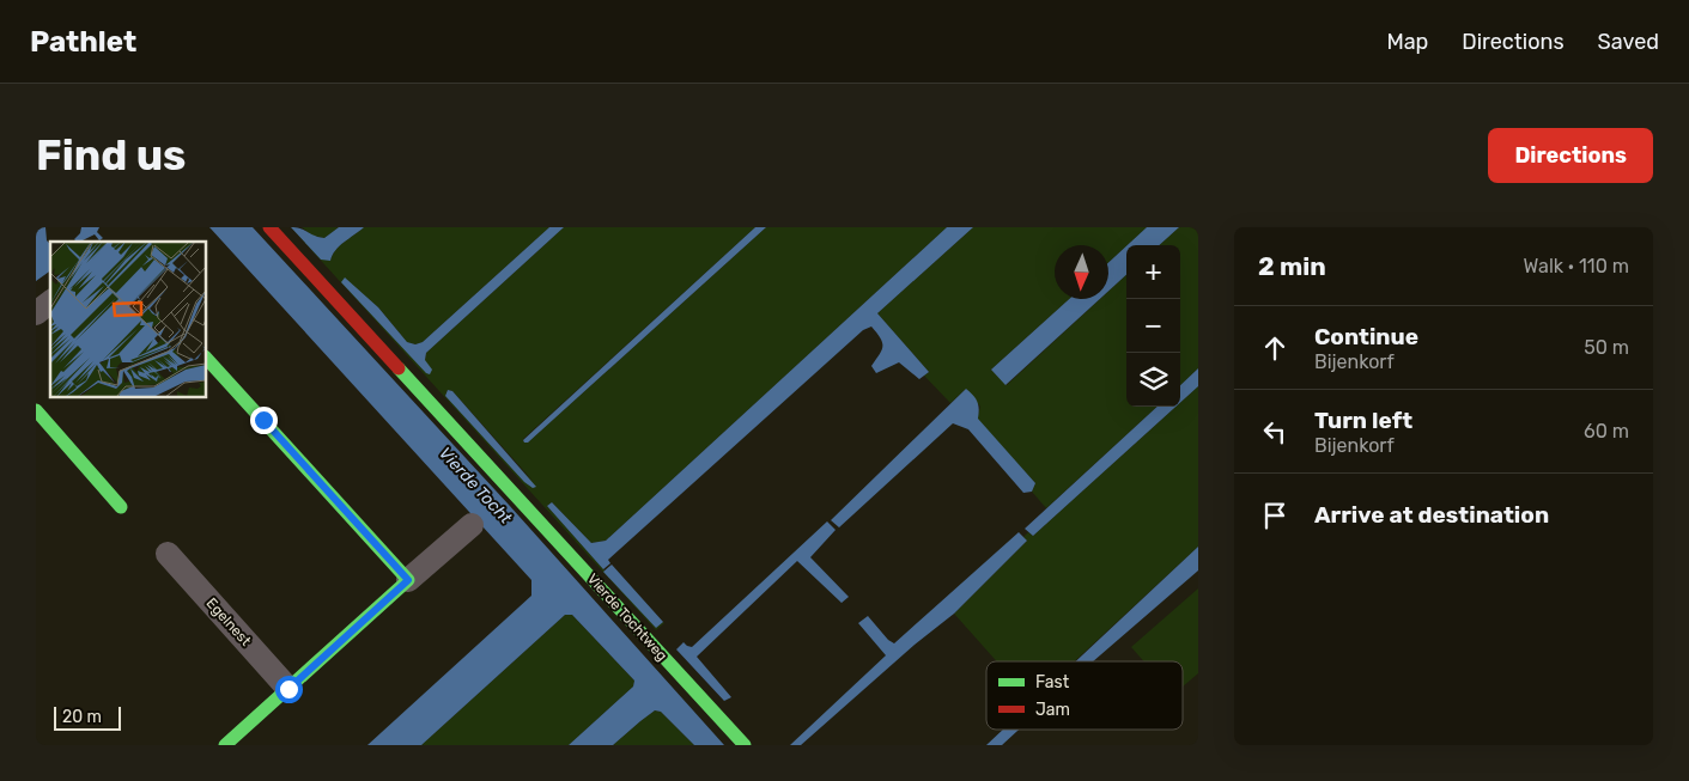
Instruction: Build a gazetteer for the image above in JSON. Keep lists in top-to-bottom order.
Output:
{
  "streets": {
    "street": ["Vierde Tochtweg", "Egelnest"]
  },
  "water": ["Vierde Tocht"],
  "legend": ["Fast", "Jam"],
  "scale_bar": "20 m",
  "north": "bottom",
  "page": {
    "header": "Pathlet",
    "nav": ["Map", "Directions", "Saved"],
    "buttons": "Directions",
    "title": "Find us",
    "heading": ["2 min", "Walk · 110 m"],
    "map_buttons": ["+", "−"],
    "list": [
      ["Continue", "Bijenkorf", "50 m"],
      ["Turn left", "Bijenkorf", "60 m"],
      "Arrive at destination"
    ],
    "scale": "20 m"
  }
}
